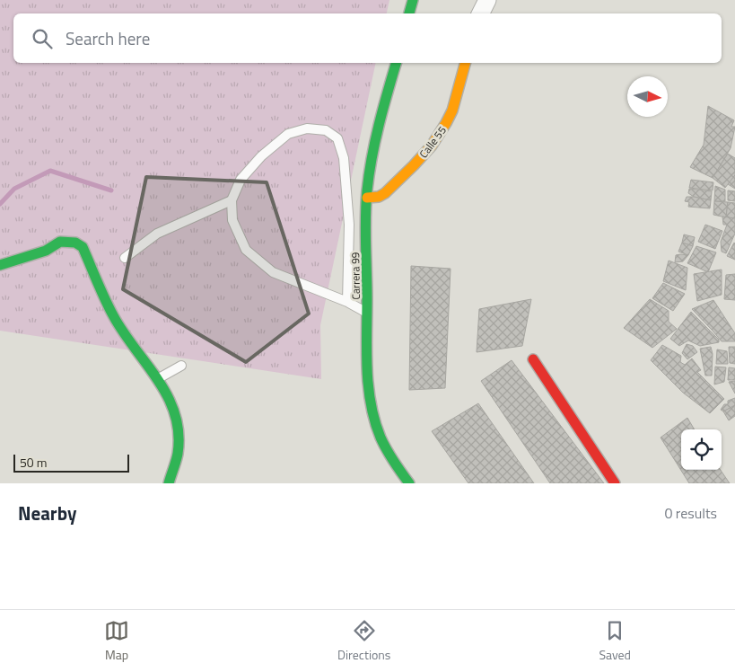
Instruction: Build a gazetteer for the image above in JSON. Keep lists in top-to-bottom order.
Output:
{
  "streets": {
    "street": ["Calle 55", "Carrera 99"]
  },
  "crossings": [
    ["Calle 55", "Carrera 99"]
  ],
  "scale_bar": "50 m",
  "north": "right",
  "page": {
    "search": "Search here",
    "scale": "50 m",
    "heading": ["Nearby", "0 results"],
    "nav": ["Map", "Directions", "Saved"]
  }
}
